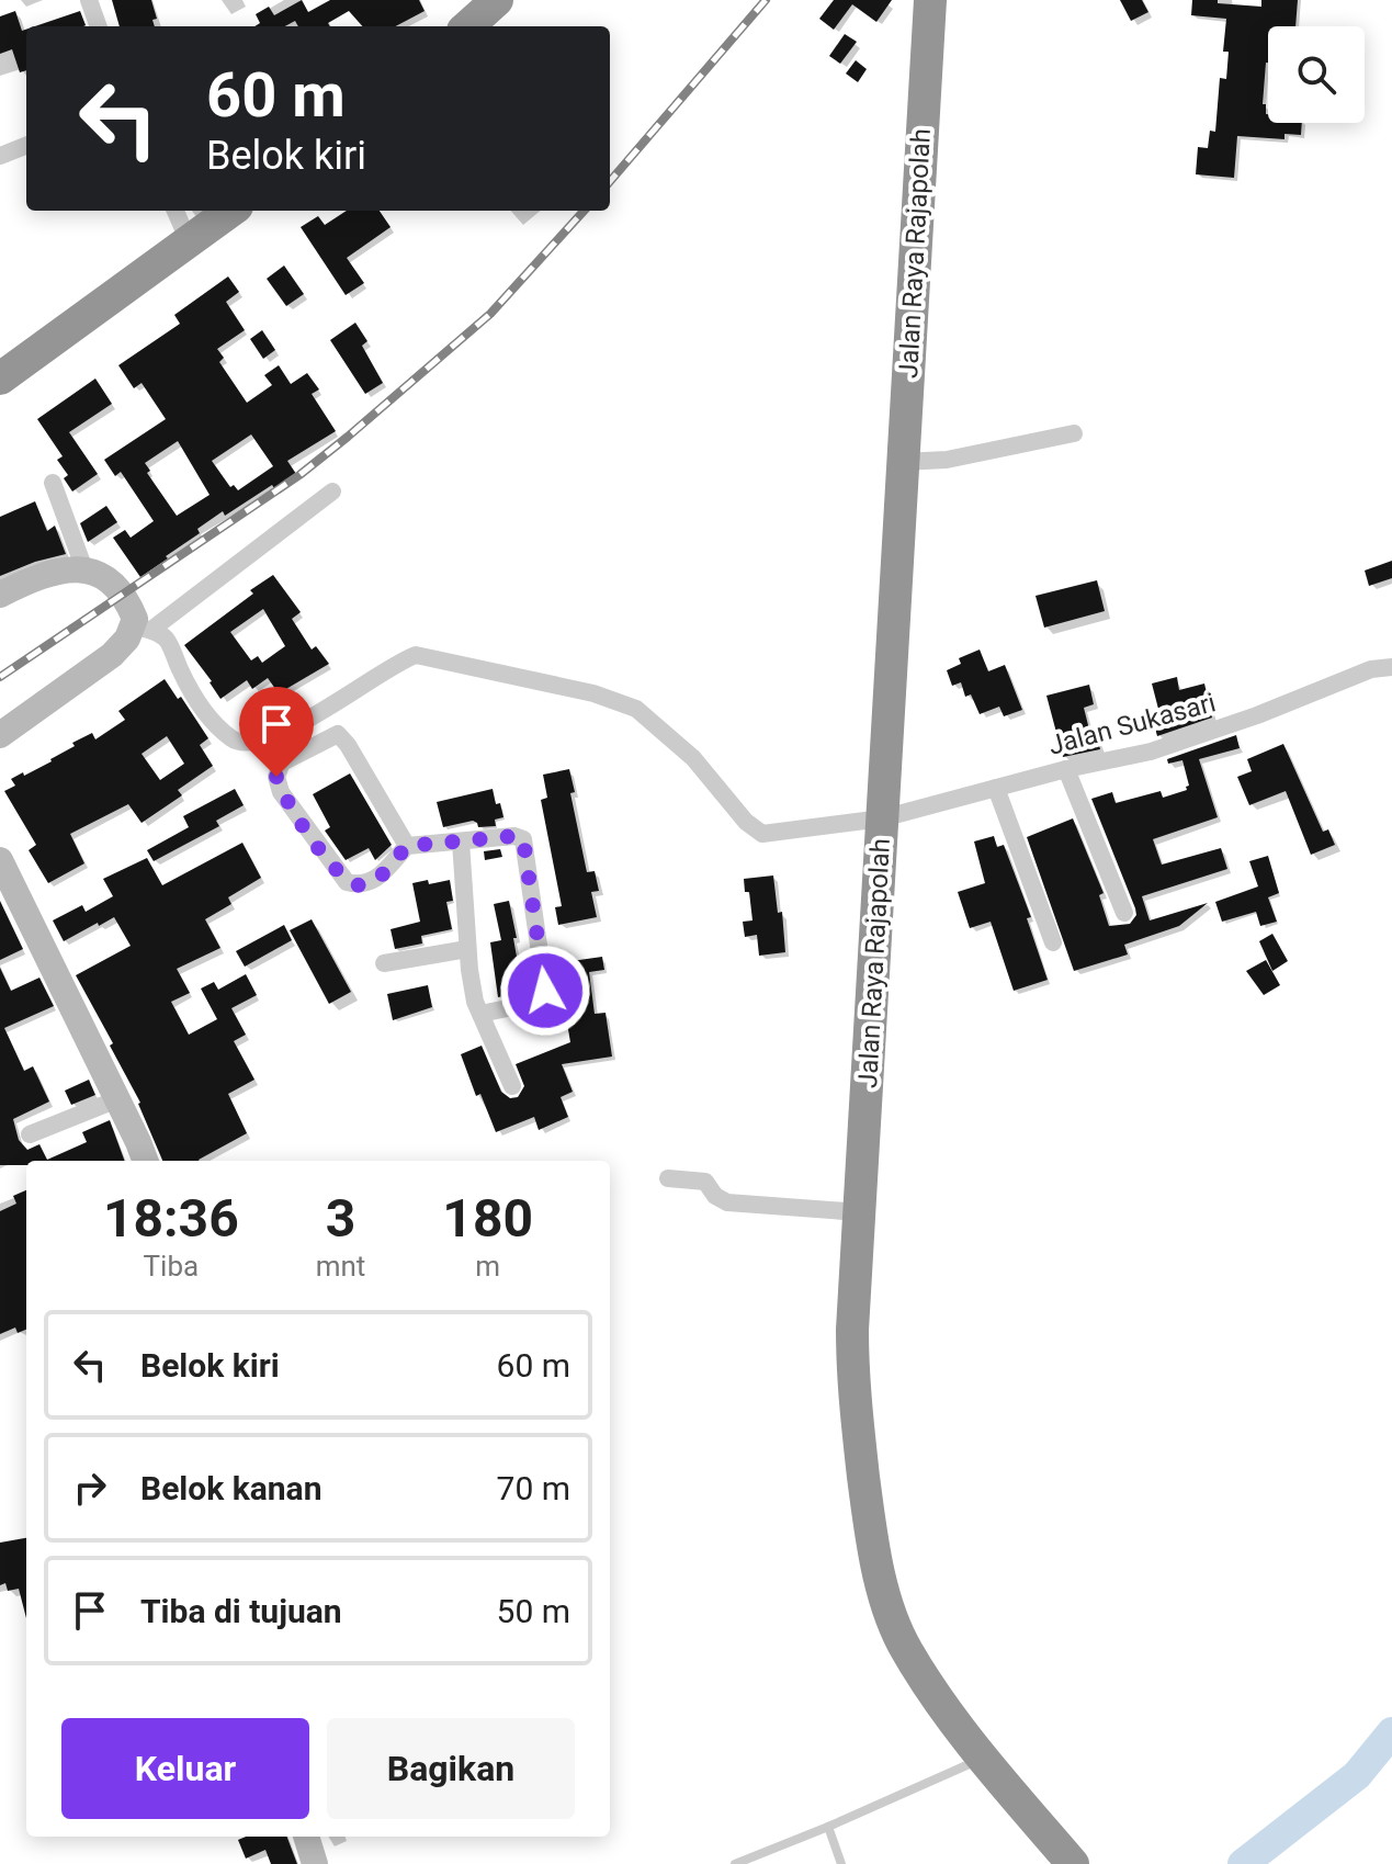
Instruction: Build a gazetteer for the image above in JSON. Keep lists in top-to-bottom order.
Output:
{
  "streets": {
    "highway": ["Jalan Raya Rajapolah"],
    "street": ["Jalan Sukasari"]
  },
  "crossings": [
    ["Jalan Raya Rajapolah", "Jalan Sukasari"]
  ],
  "page": {
    "turn": ["60 m", "Belok kiri"],
    "eta": [
      "18:36",
      "Tiba",
      "3",
      "mnt",
      "180",
      "m"
    ],
    "list": [
      {
        "name": "Belok kiri",
        "value": "60 m"
      },
      {
        "name": "Belok kanan",
        "value": "70 m"
      },
      {
        "name": "Tiba di tujuan",
        "value": "50 m"
      }
    ],
    "buttons": ["Keluar", "Bagikan"]
  }
}
